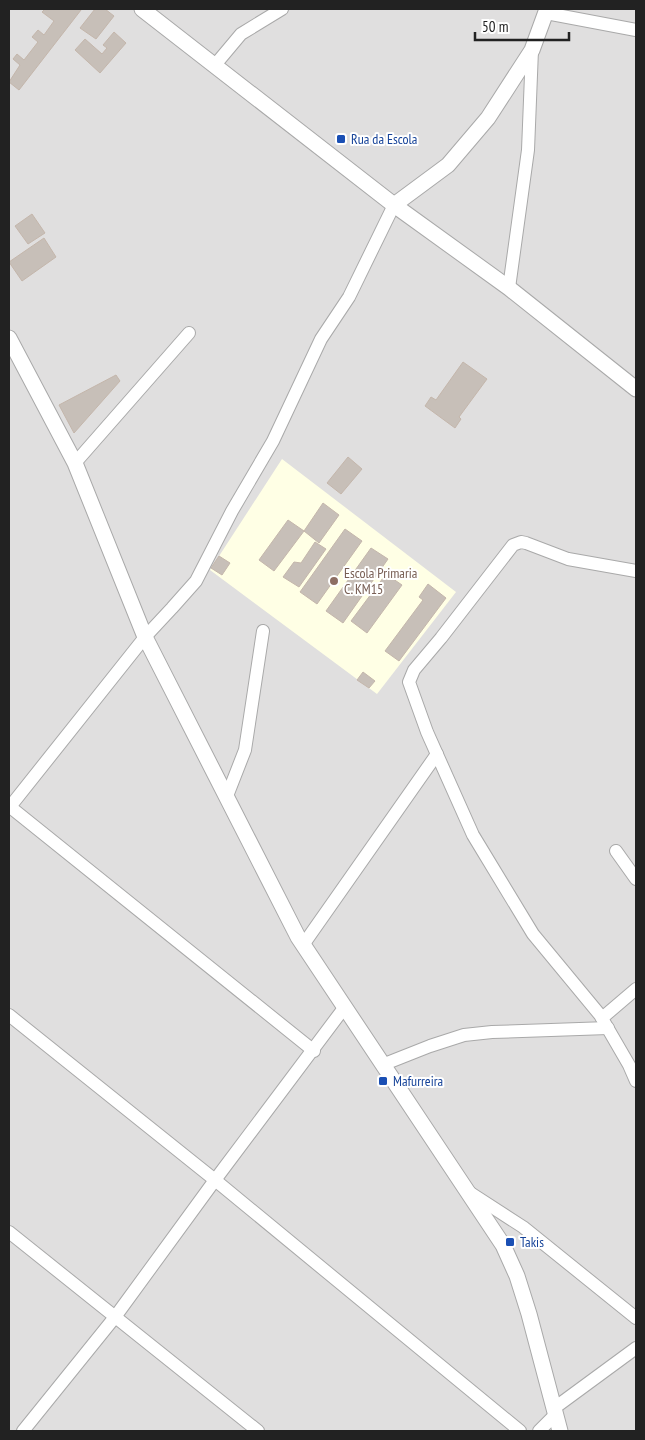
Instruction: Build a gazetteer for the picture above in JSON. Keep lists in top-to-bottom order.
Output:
{
  "places": {
    "transit": ["Rua da Escola", "Mafurreira", "Takis"],
    "other": ["Escola Primaria C. KM15"]
  },
  "scale_bar": "50 m"
}
